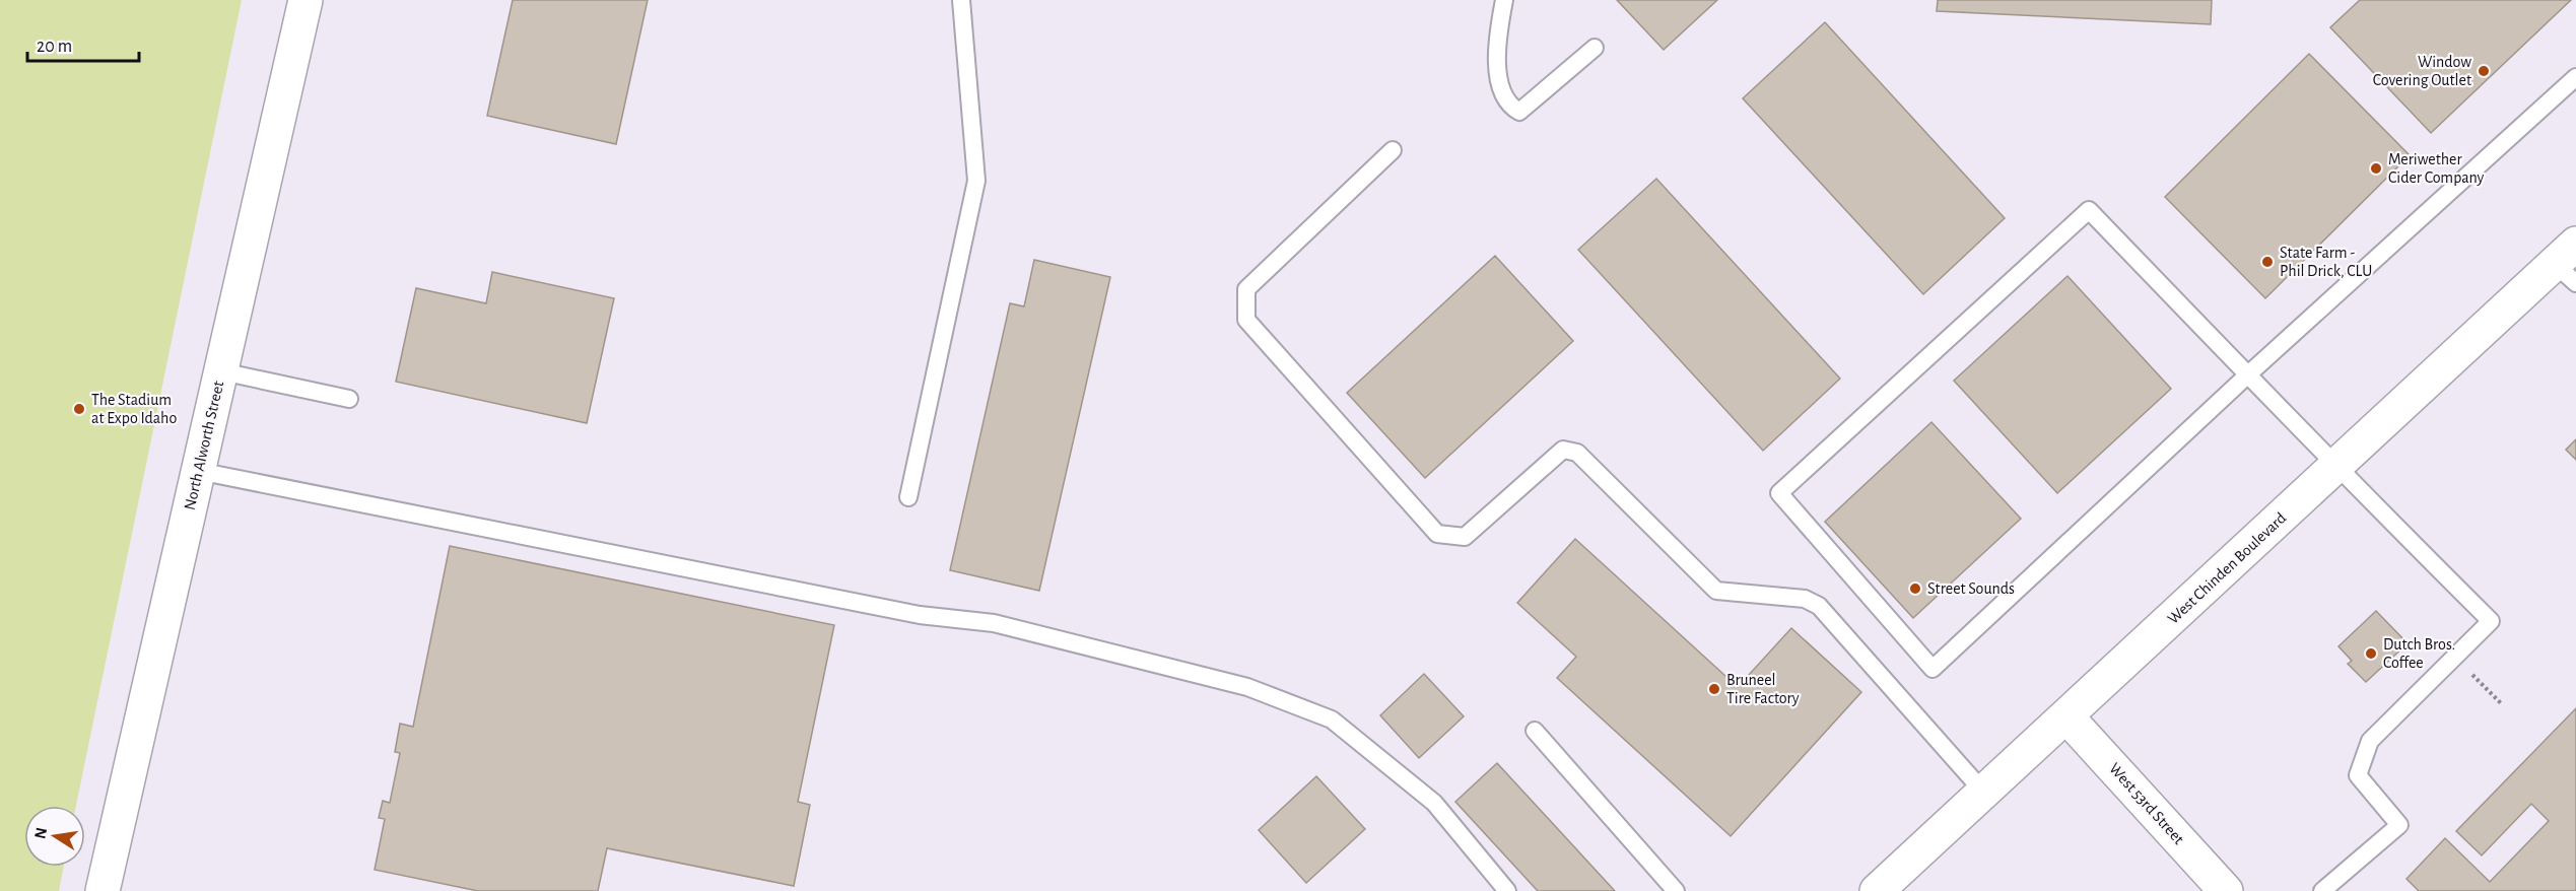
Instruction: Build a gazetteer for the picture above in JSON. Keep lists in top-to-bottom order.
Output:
{
  "streets": {
    "street": ["North Alworth Street", "West Chinden Boulevard", "West 53rd Street"]
  },
  "crossings": [
    ["West Chinden Boulevard", "West 53rd Street"]
  ],
  "places": [
    "Window Covering Outlet",
    "Meriwether Cider Company",
    "State Farm - Phil Drick, CLU",
    "The Stadium at Expo Idaho",
    "Street Sounds",
    "Dutch Bros. Coffee",
    "Bruneel Tire Factory"
  ],
  "scale_bar": "20 m",
  "north": "left"
}
